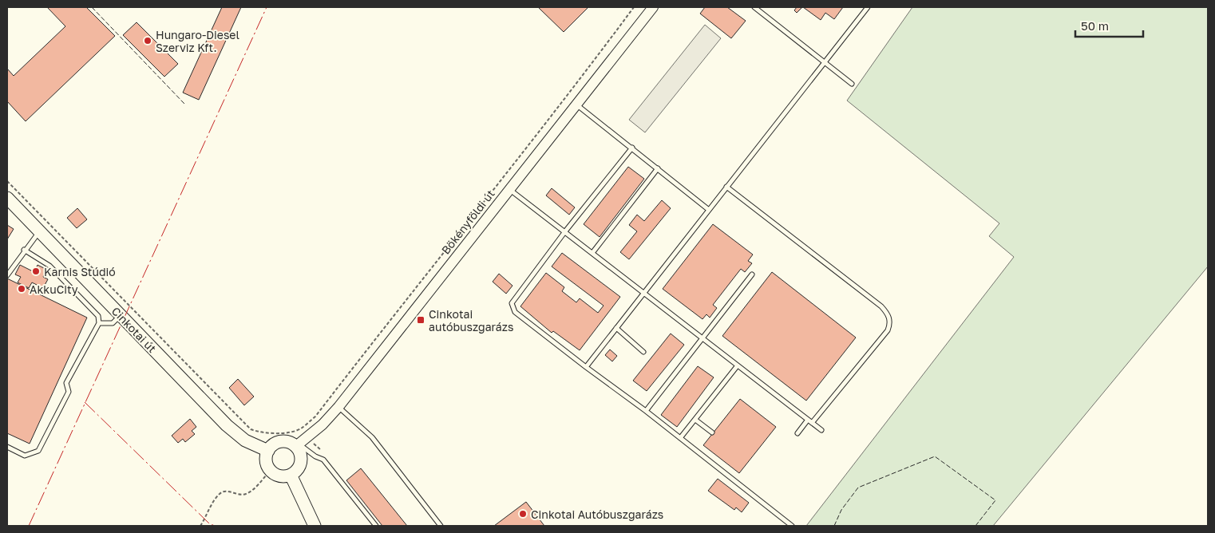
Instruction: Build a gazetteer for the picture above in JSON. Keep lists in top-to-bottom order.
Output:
{
  "streets": {
    "main road": ["Cinkotai út"],
    "street": ["Bökényföldi út"]
  },
  "crossings": [
    ["Bökényföldi út", "Cinkotai út"]
  ],
  "places": {
    "other": [
      "Hungaro-Diesel Szerviz Kft.",
      "Karnis Stúdió",
      "AkkuCity",
      "Cinkotai Autóbuszgarázs"
    ],
    "transit": ["Cinkotai autóbuszgarázs"]
  },
  "scale_bar": "50 m"
}
